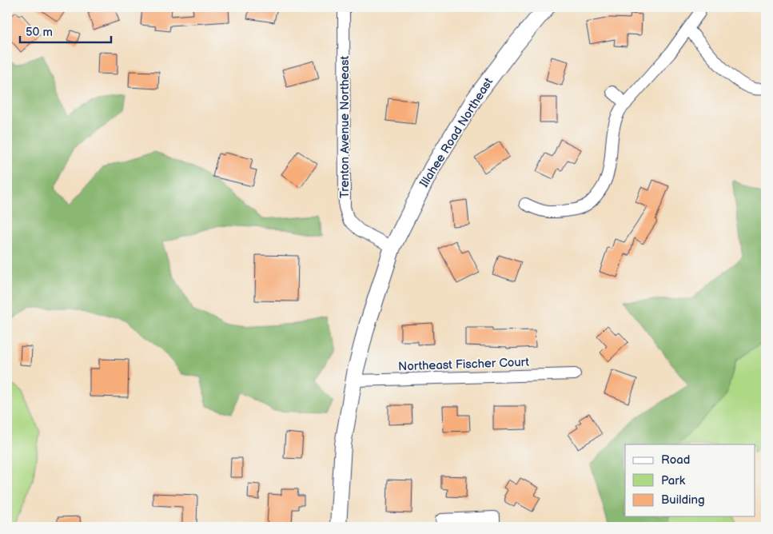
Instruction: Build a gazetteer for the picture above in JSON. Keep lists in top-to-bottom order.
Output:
{
  "streets": {
    "main road": ["Illahee Road Northeast"],
    "street": ["Trenton Avenue Northeast", "Northeast Fischer Court"]
  },
  "crossings": [
    ["Trenton Avenue Northeast", "Illahee Road Northeast"]
  ],
  "legend": ["Road", "Park", "Building"],
  "scale_bar": "50 m"
}
